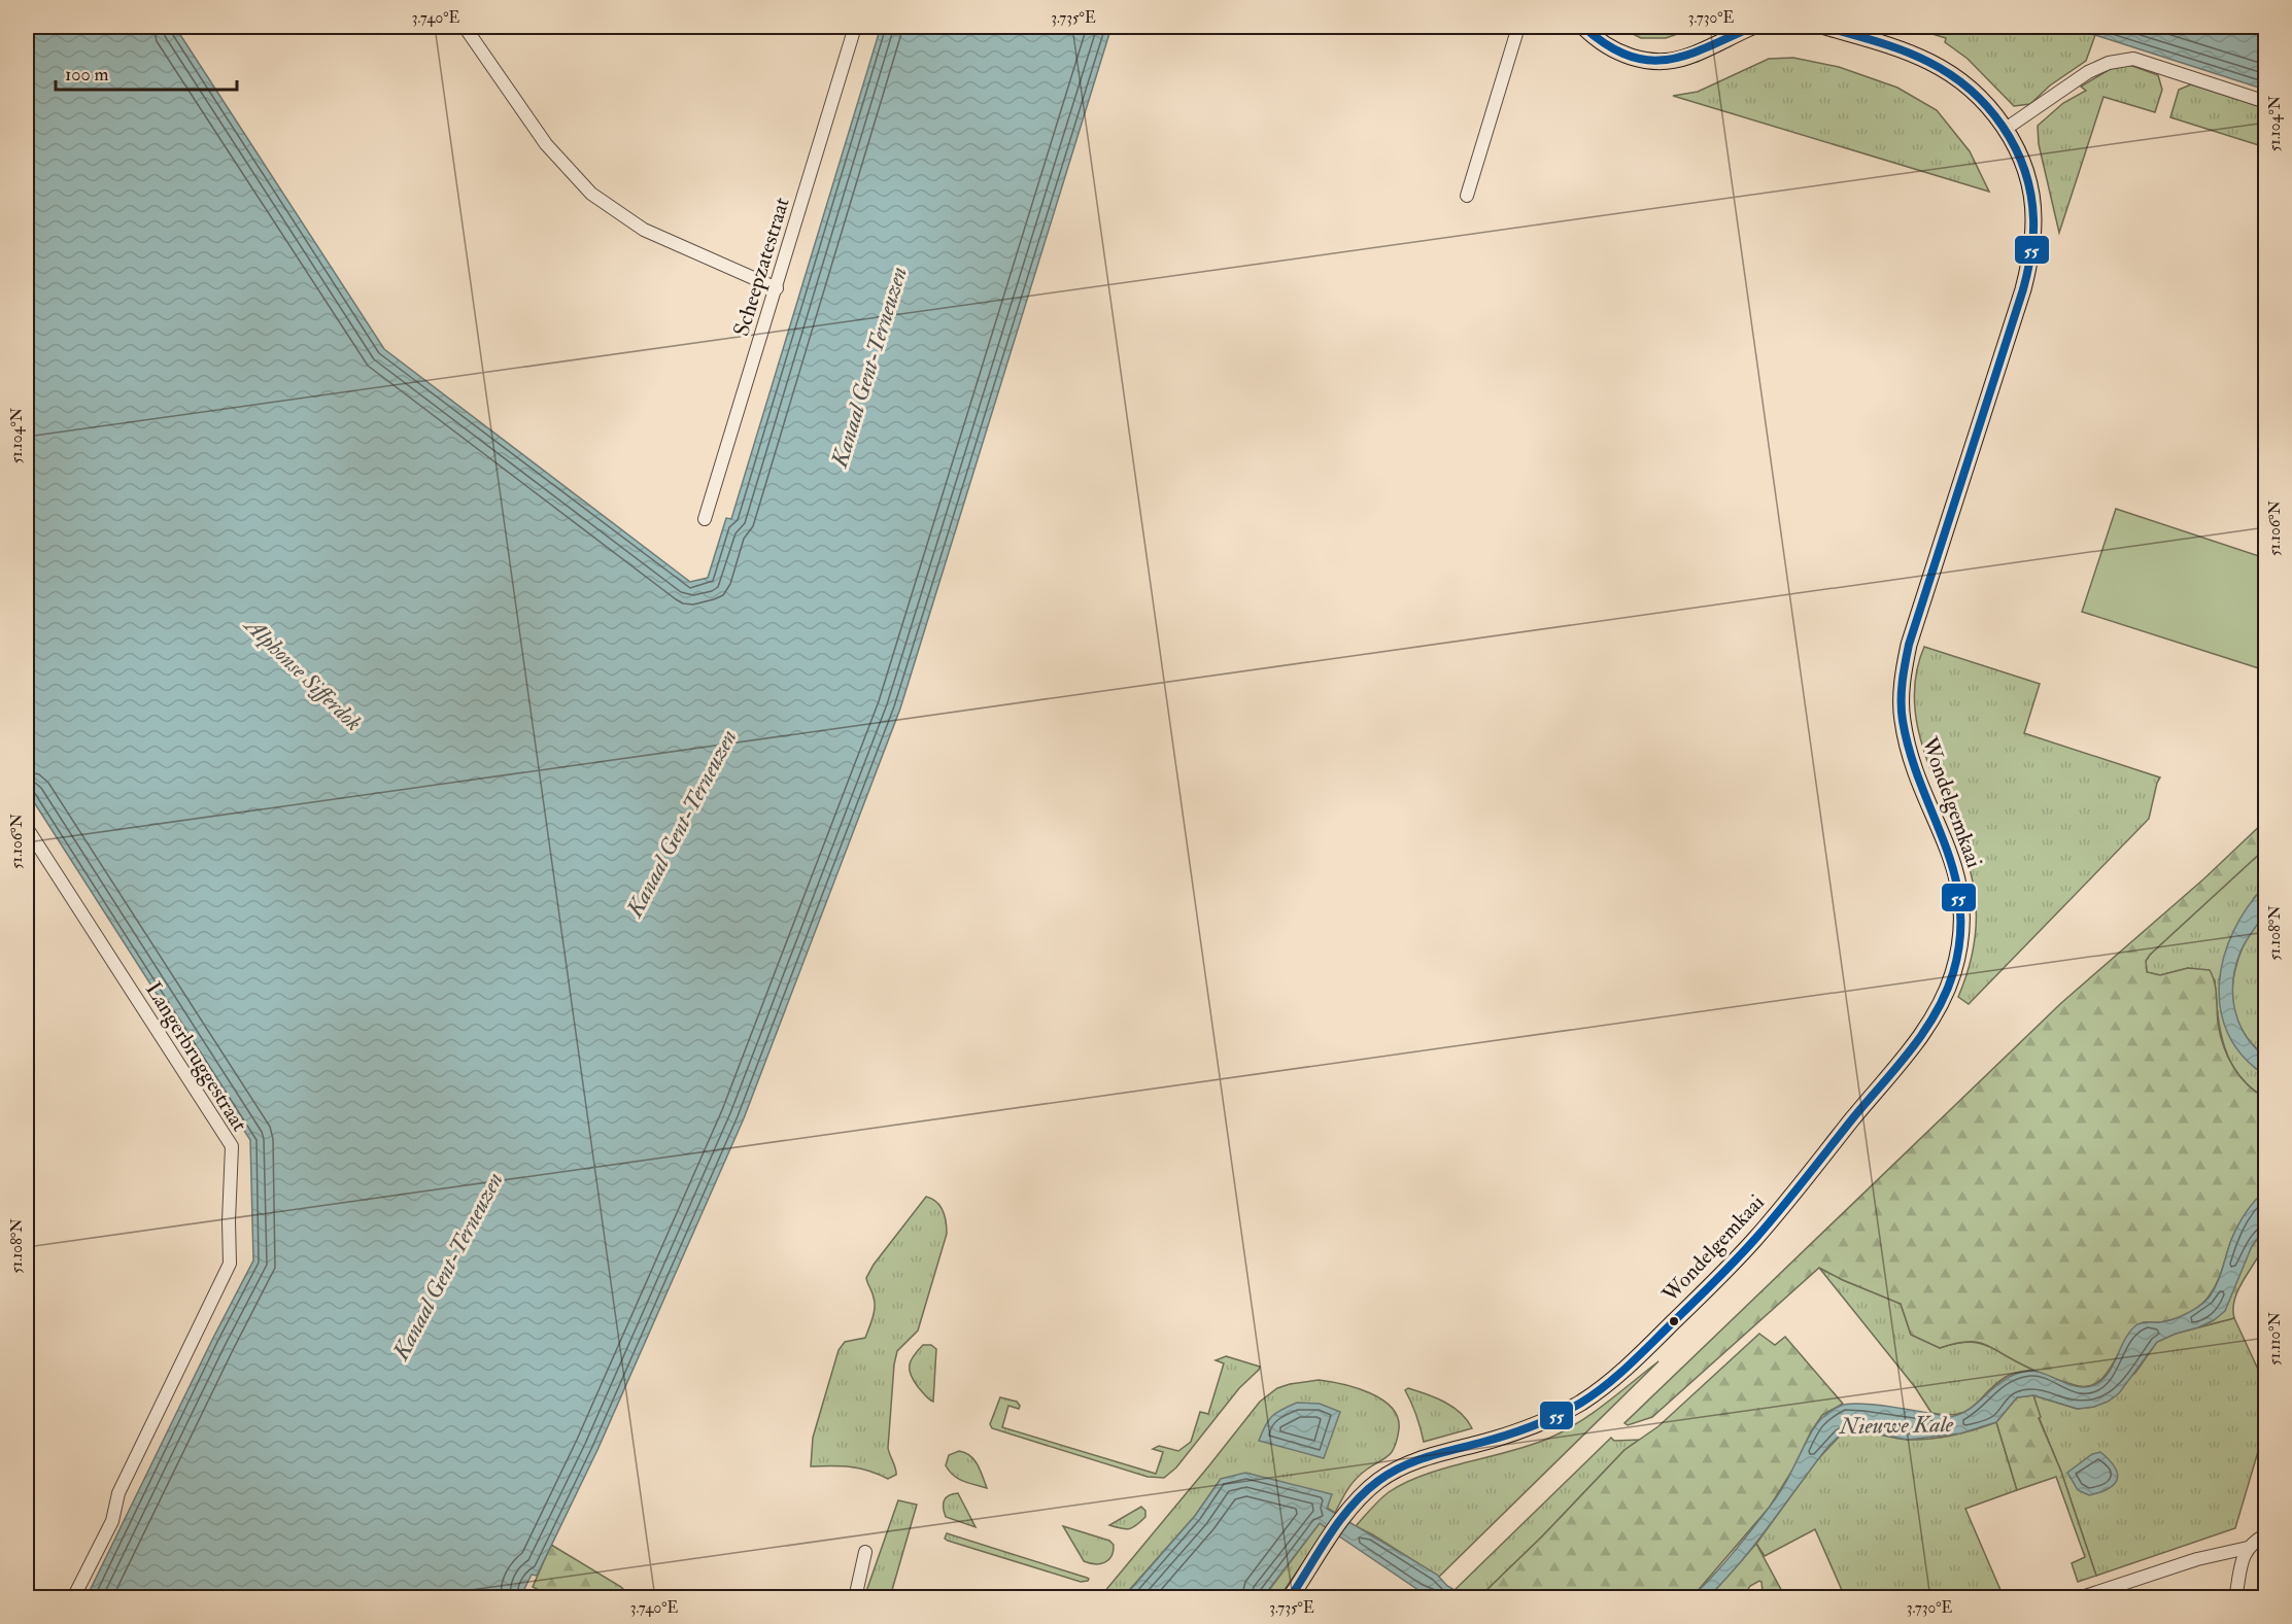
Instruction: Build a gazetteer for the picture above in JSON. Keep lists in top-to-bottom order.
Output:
{
  "streets": {
    "main road": ["Wondelgemkaai"],
    "street": ["Scheepzatestraat", "Langerbruggestraat"]
  },
  "water": ["Kanaal Gent-Terneuzen", "Alphonse Sifferdok", "Nieuwe Kale"],
  "lines": ["transit line 55"],
  "scale_bar": "100 m",
  "coordinates": [
    "3.740°E",
    "3.735°E",
    "3.730°E",
    "51.104°N",
    "51.106°N",
    "51.108°N",
    "51.110°N"
  ]
}
